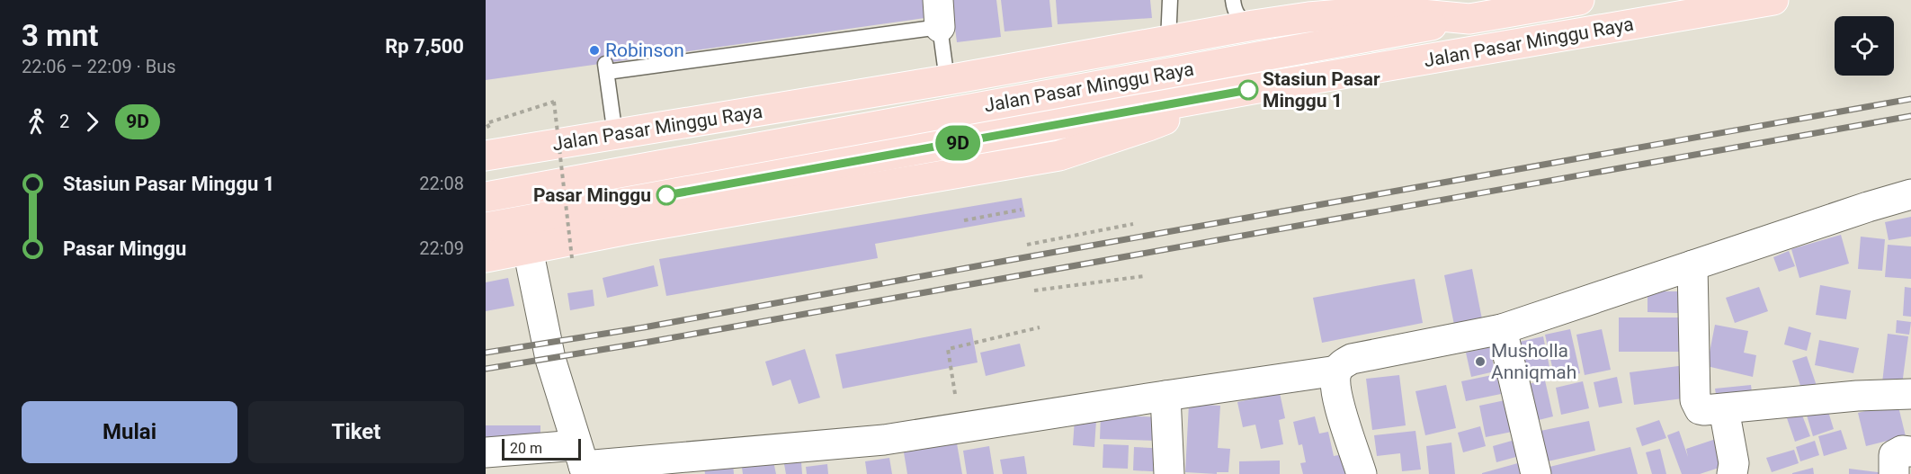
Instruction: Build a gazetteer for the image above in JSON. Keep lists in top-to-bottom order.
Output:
{
  "streets": {
    "main road": ["Jalan Pasar Minggu Raya"]
  },
  "places": [
    "Robinson",
    "Stasiun Pasar Minggu 1",
    "Pasar Minggu",
    "Musholla Anniqmah"
  ],
  "lines": ["bus line 9D"],
  "scale_bar": "20 m",
  "page": {
    "heading": ["3 mnt", "22:06 – 22:09 · Bus", "Rp 7,500"],
    "on_map": "9D",
    "legs": ["2", "9D"],
    "list": [
      {
        "name": "Stasiun Pasar Minggu 1",
        "value": "22:08"
      },
      {
        "name": "Pasar Minggu",
        "value": "22:09"
      }
    ],
    "buttons": ["Mulai", "Tiket"],
    "scale": "20 m"
  }
}
